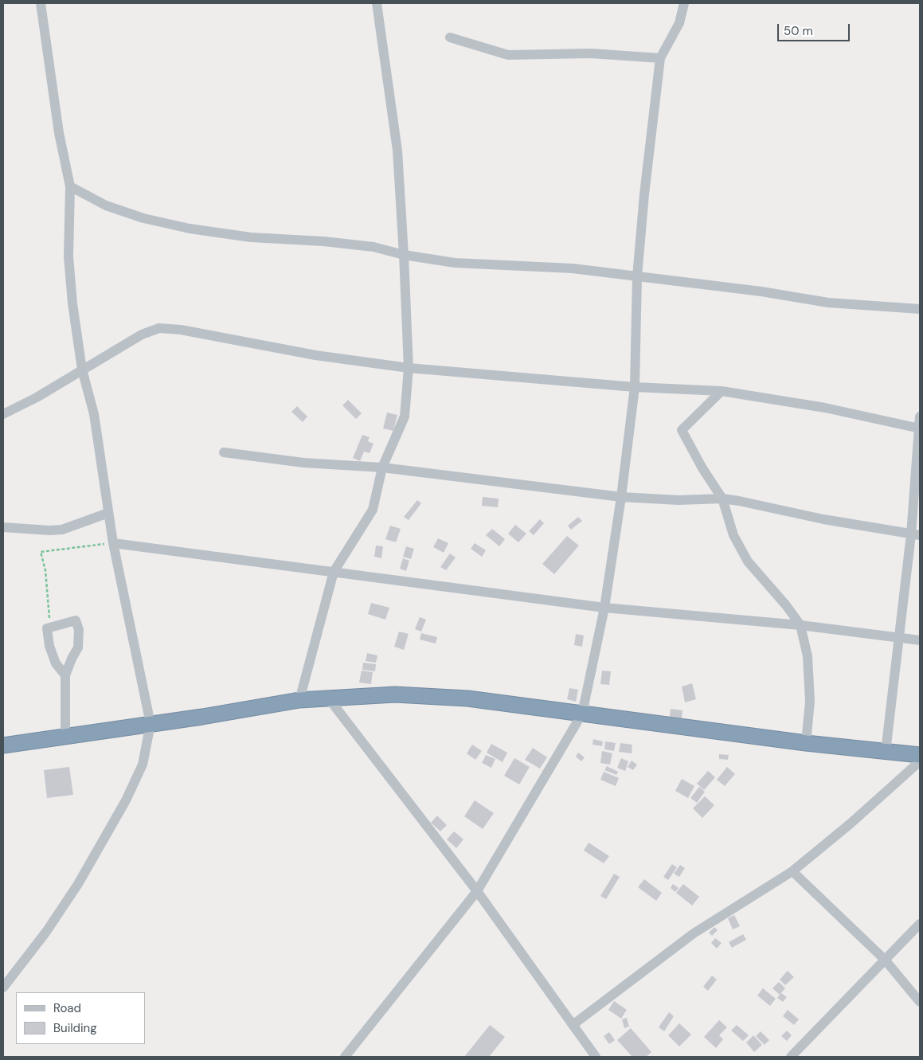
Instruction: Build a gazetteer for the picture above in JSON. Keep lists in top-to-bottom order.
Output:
{
  "legend": ["Road", "Building"],
  "scale_bar": "50 m"
}
